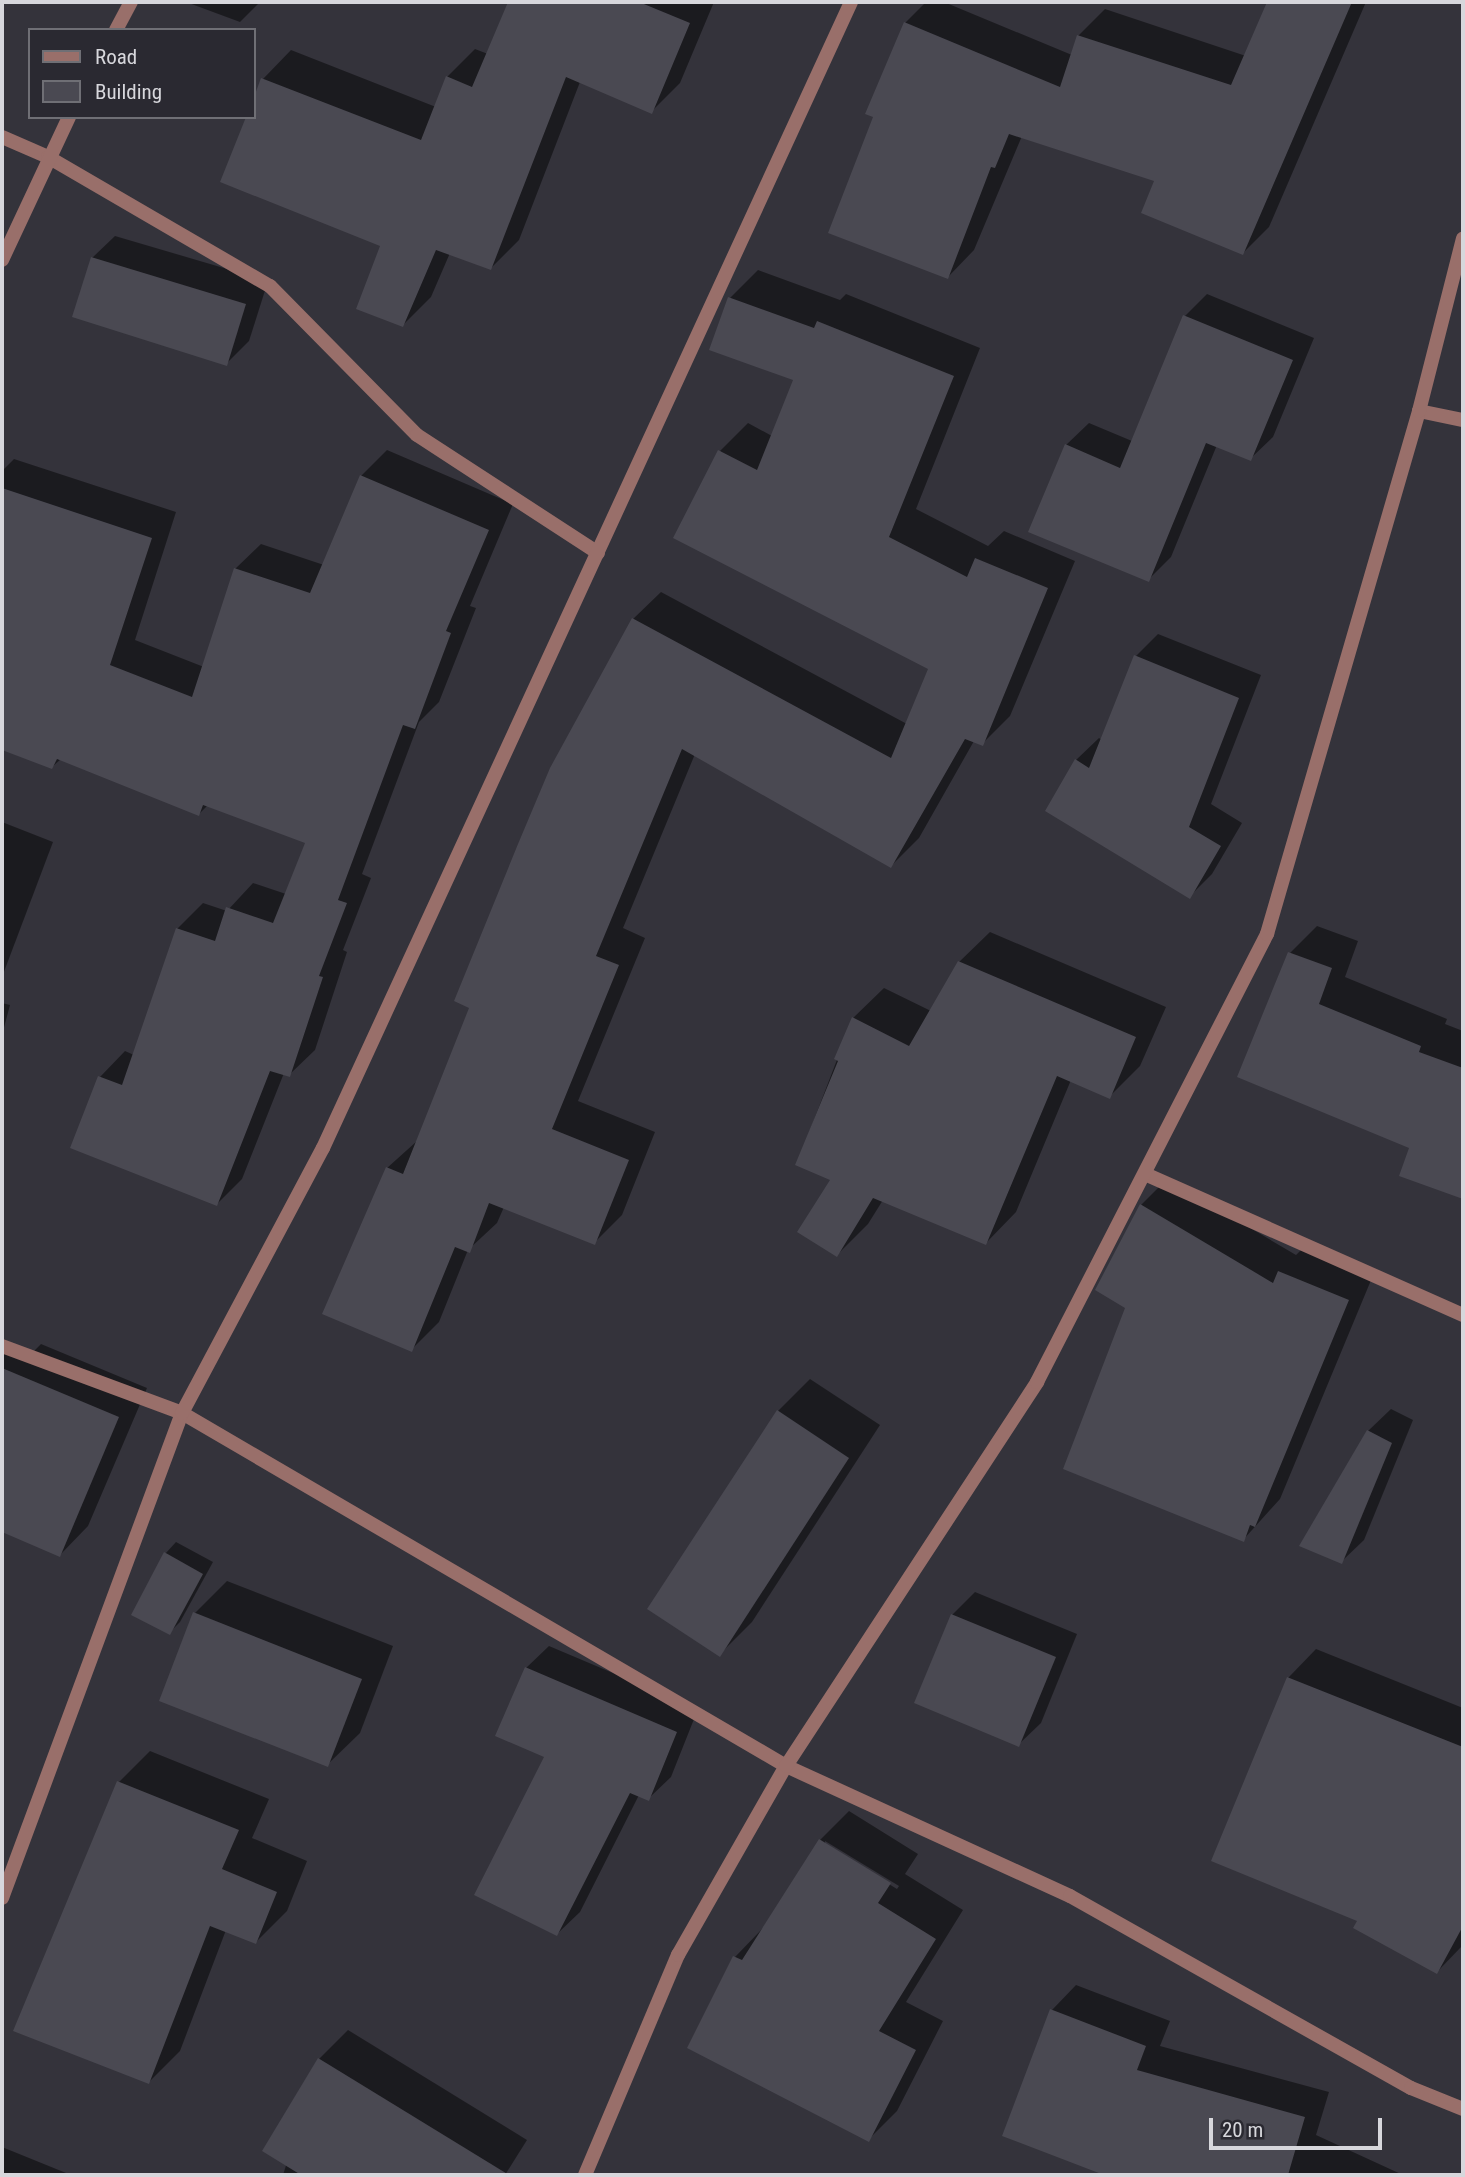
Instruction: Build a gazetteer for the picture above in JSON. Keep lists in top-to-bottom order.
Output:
{
  "legend": ["Road", "Building"],
  "scale_bar": "20 m"
}
